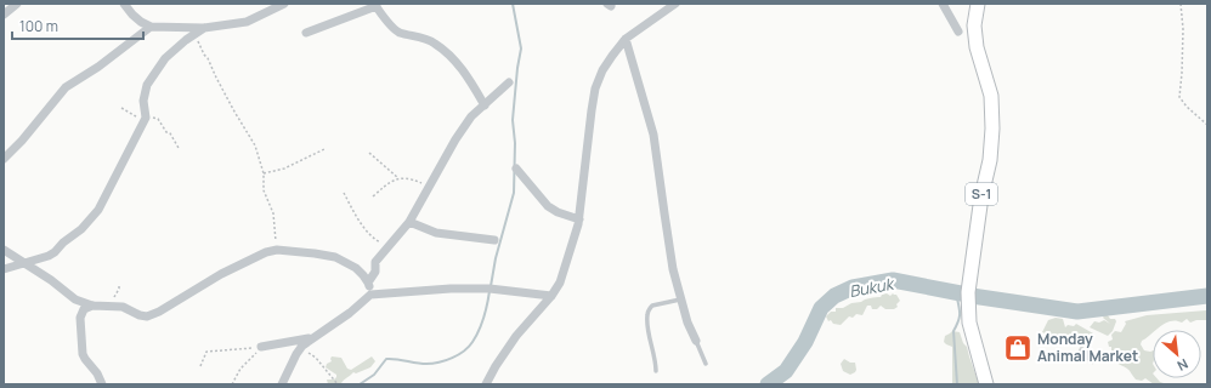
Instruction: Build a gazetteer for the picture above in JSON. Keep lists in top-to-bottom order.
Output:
{
  "streets": {
    "main road": ["S-1"]
  },
  "water": ["Bukuk"],
  "places": {
    "shop": ["Monday Animal Market"]
  },
  "scale_bar": "100 m",
  "north": "bottom right"
}
